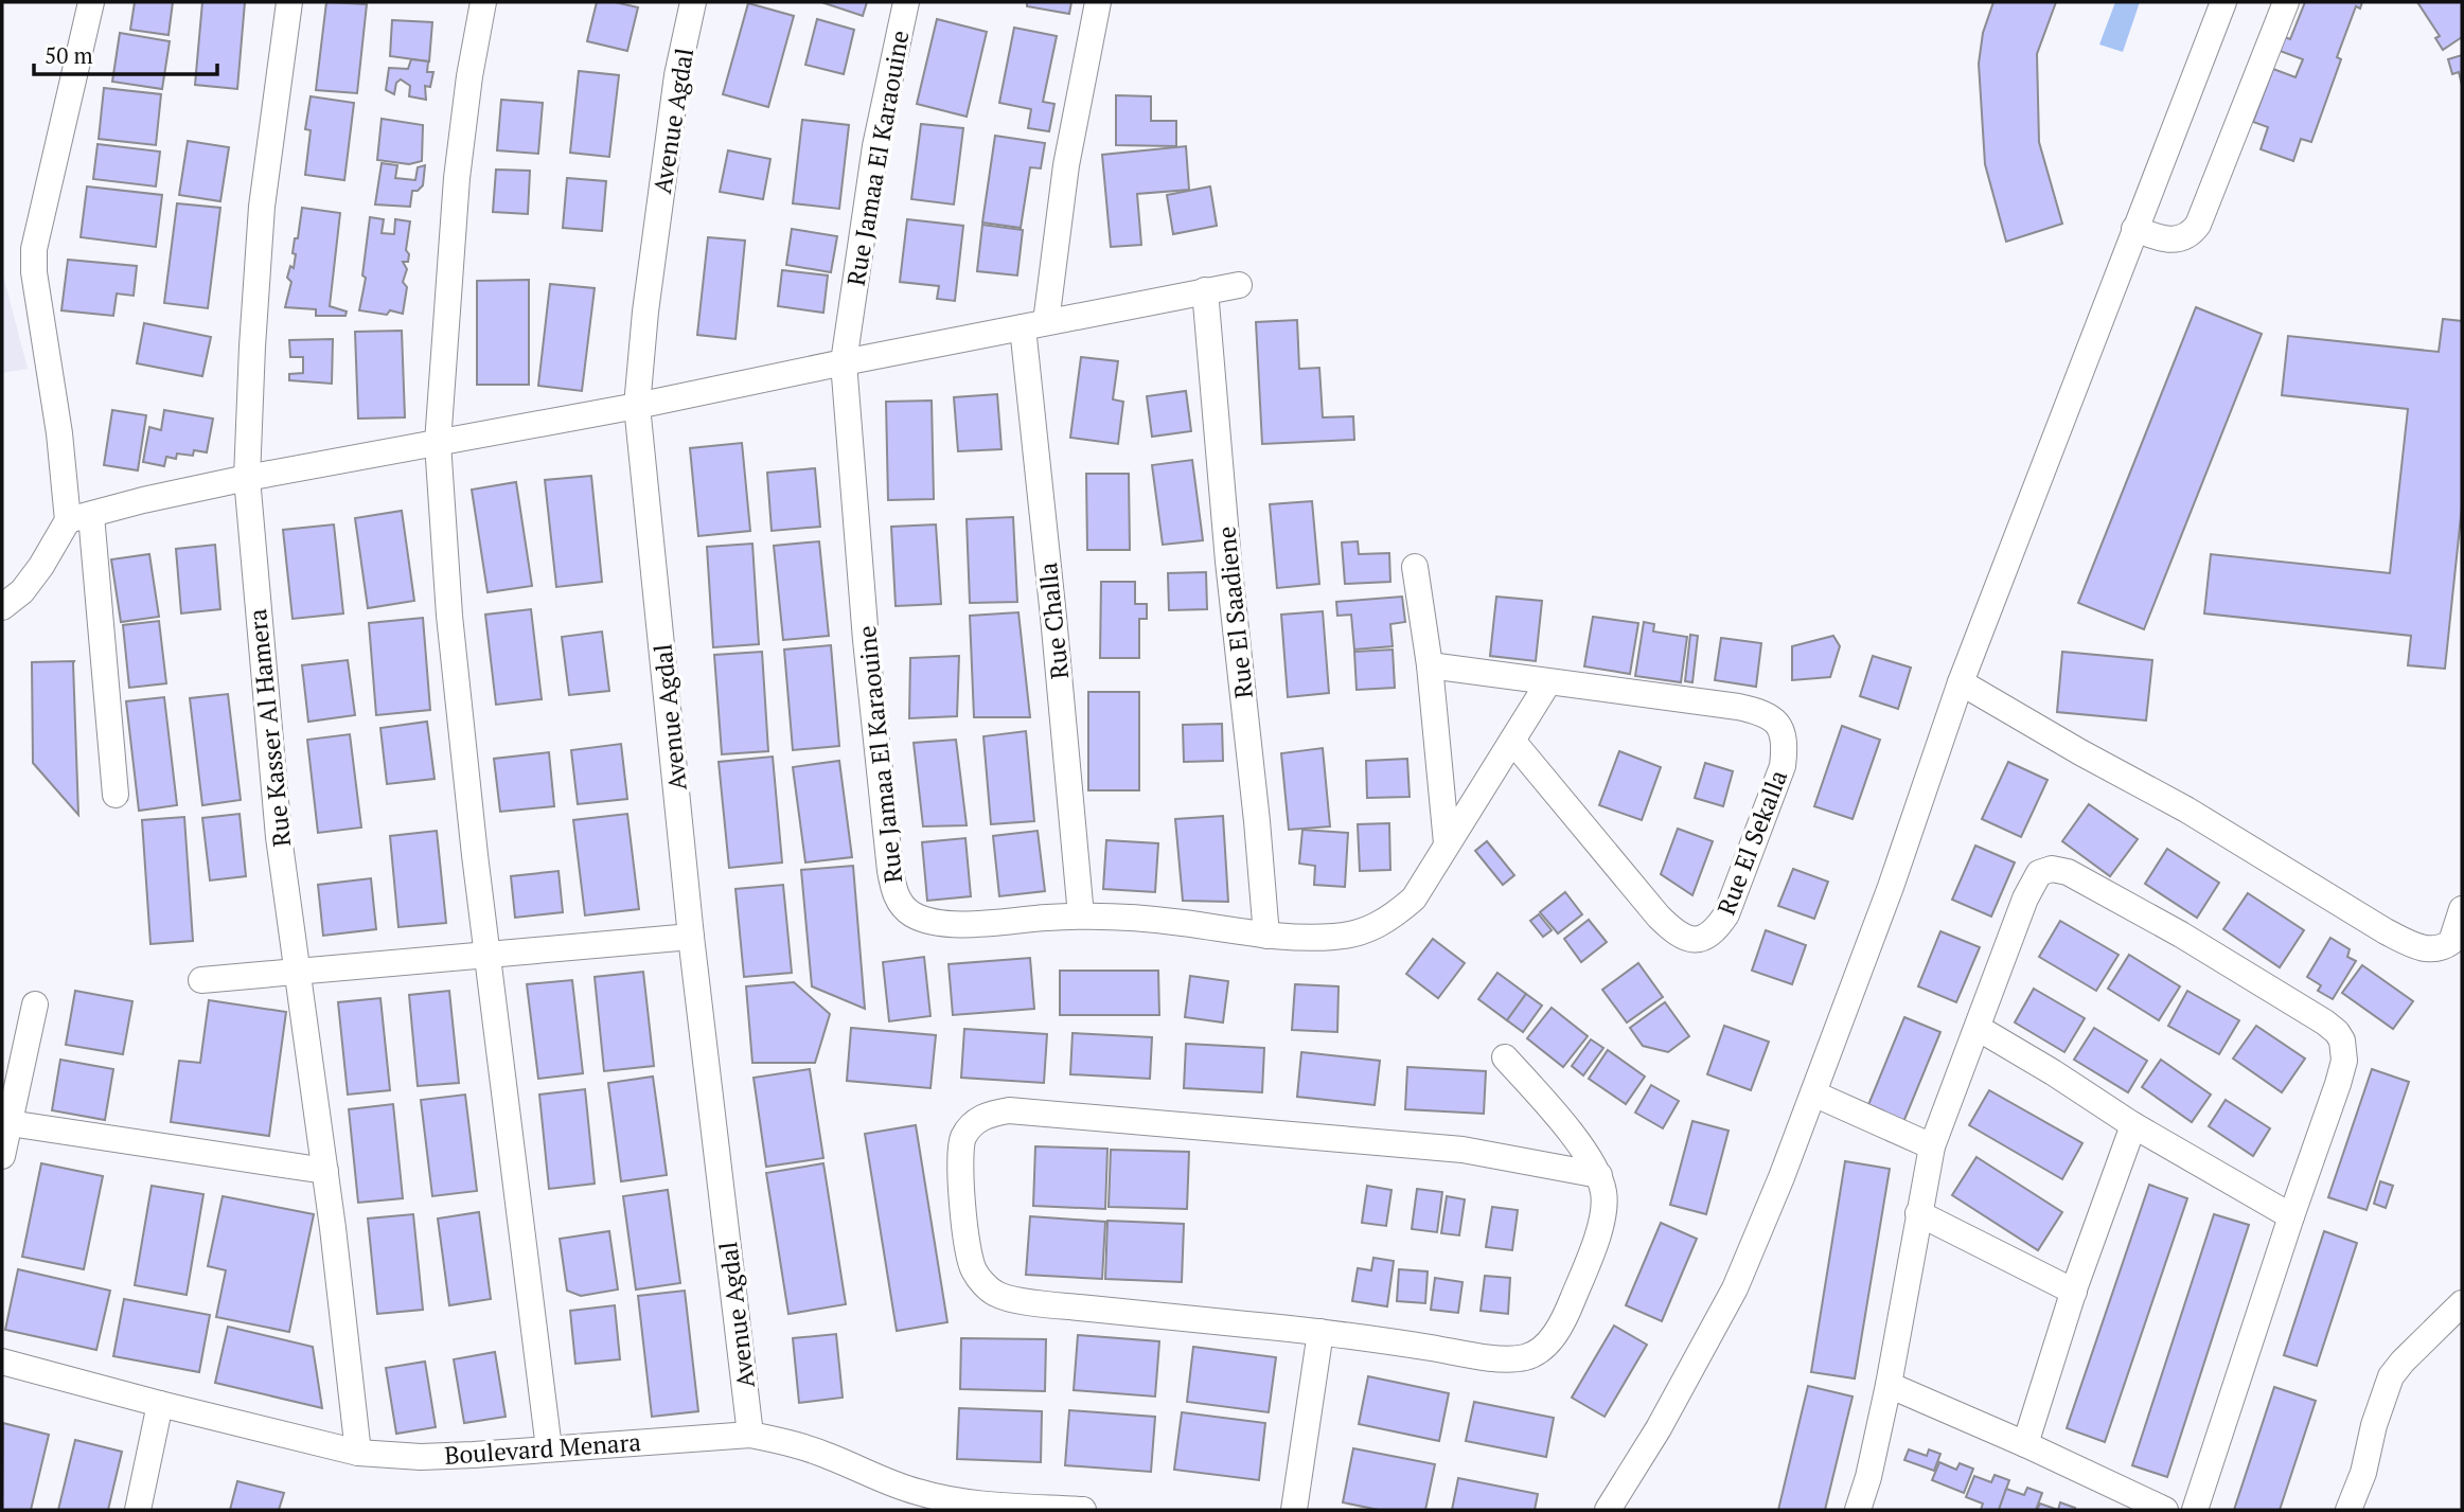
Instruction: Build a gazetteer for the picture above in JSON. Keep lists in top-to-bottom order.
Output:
{
  "streets": {
    "street": [
      "Avenue Agdal",
      "Rue Jamaa El Karaouine",
      "Rue El Saadiene",
      "Rue Challa",
      "Rue Kasser Al Hamera",
      "Rue El Sekalla",
      "Boulevard Menara"
    ]
  },
  "crossings": [
    ["Avenue Agdal", "Boulevard Menara"],
    ["Rue Jamaa El Karaouine", "Rue El Saadiene"],
    ["Rue Jamaa El Karaouine", "Rue Challa"],
    ["Rue Jamaa El Karaouine", "Rue El Sekalla"],
    ["Rue Kasser Al Hamera", "Boulevard Menara"]
  ],
  "scale_bar": "50 m"
}
